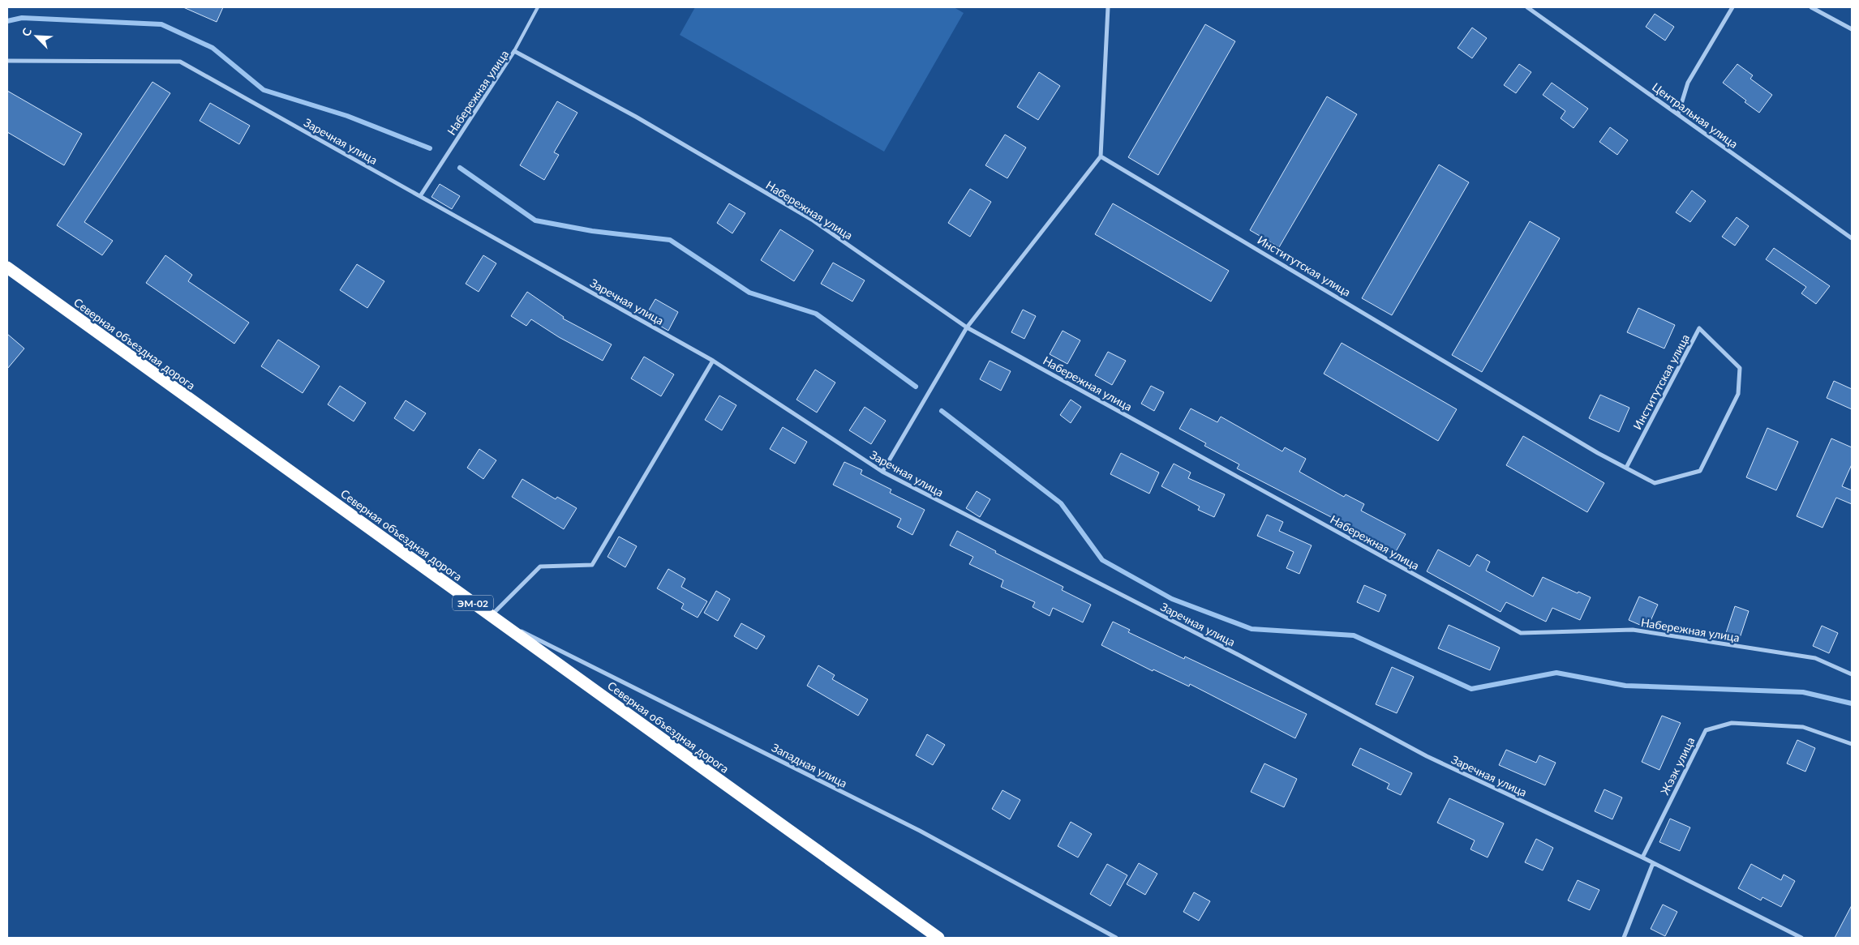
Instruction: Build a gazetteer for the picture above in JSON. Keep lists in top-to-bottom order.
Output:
{
  "streets": {
    "highway": ["Северная объездная дорога", "ЭМ-02"],
    "street": [
      "Набережная улица",
      "Центральная улица",
      "Заречная улица",
      "Институтская улица",
      "Западная улица",
      "Жээк улица"
    ]
  },
  "crossings": [
    ["Набережная улица", "Заречная улица"],
    ["Заречная улица", "Жээк улица"],
    ["Северная объездная дорога", "Западная улица"]
  ],
  "north": "top left"
}
